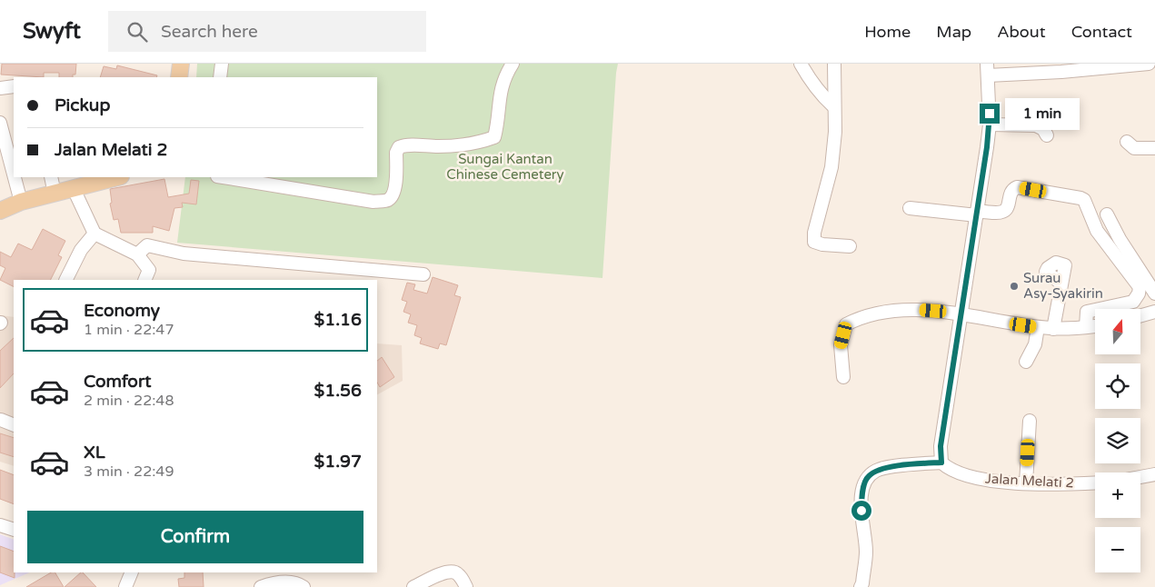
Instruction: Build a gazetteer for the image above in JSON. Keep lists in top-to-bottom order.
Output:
{
  "streets": {
    "street": ["Jalan Melati 2"]
  },
  "parks": ["Sungai Kantan Chinese Cemetery"],
  "places": ["Surau Asy-Syakirin"],
  "north": "top",
  "page": {
    "header": "Swyft",
    "search": "Search here",
    "nav": [
      "Home",
      "Map",
      "About",
      "Contact"
    ],
    "banner": ["Pickup", "Jalan Melati 2"],
    "bubble": "1 min",
    "list": [
      {
        "name": "Economy",
        "note": "1 min · 22:47",
        "value": "$1.16"
      },
      {
        "name": "Comfort",
        "note": "2 min · 22:48",
        "value": "$1.56"
      },
      {
        "name": "XL",
        "note": "3 min · 22:49",
        "value": "$1.97"
      }
    ],
    "map_buttons": ["+", "−"],
    "buttons": "Confirm"
  }
}
